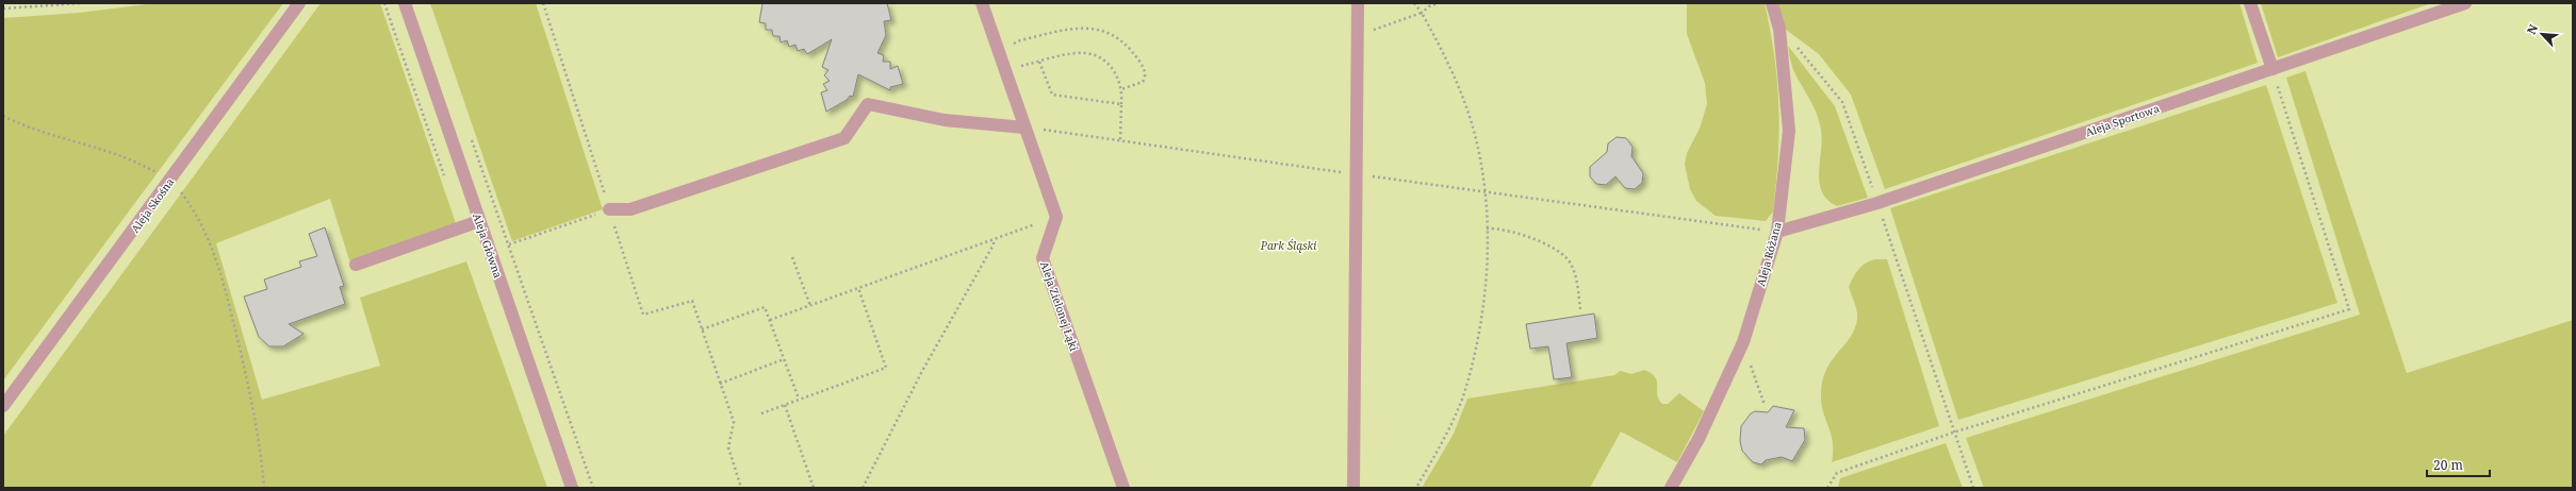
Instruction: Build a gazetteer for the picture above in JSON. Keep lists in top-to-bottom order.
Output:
{
  "streets": {
    "street": [
      "Aleja Sportowa",
      "Aleja Skośna",
      "Aleja Główna",
      "Aleja Różana",
      "Aleja Zielonej Łąki"
    ]
  },
  "crossings": [
    ["Aleja Sportowa", "Aleja Różana"]
  ],
  "parks": ["Park Śląski"],
  "scale_bar": "20 m",
  "north": "top left"
}
